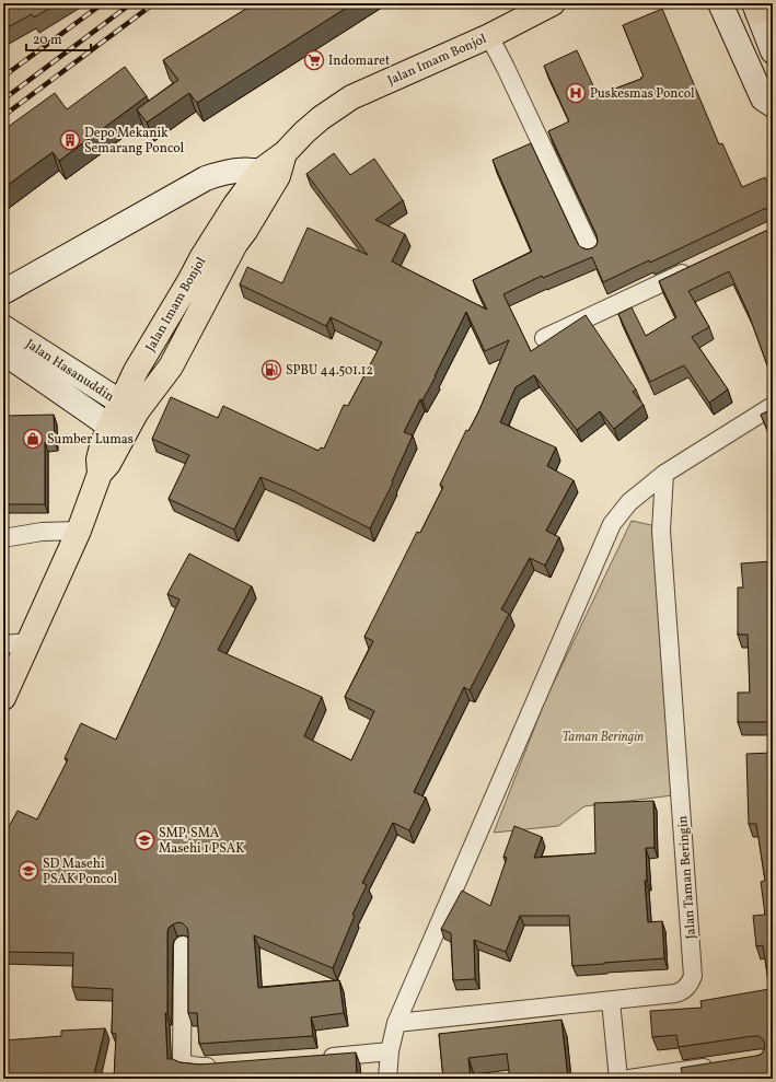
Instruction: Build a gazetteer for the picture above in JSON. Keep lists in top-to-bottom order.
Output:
{
  "streets": {
    "main road": ["Jalan Imam Bonjol"],
    "street": ["Jalan Hasanuddin", "Jalan Taman Beringin"]
  },
  "crossings": [
    ["Jalan Imam Bonjol", "Jalan Hasanuddin"]
  ],
  "parks": ["Taman Beringin"],
  "places": {
    "supermarket": ["Indomaret"],
    "hospital": ["Puskesmas Poncol"],
    "building": ["Depo Mekanik Semarang Poncol"],
    "fuel station": ["SPBU 44.501.12"],
    "shop": ["Sumber Lumas"],
    "school or university": ["SMP, SMA Masehi 1 PSAK", "SD Masehi PSAK Poncol"]
  },
  "scale_bar": "20 m"
}
